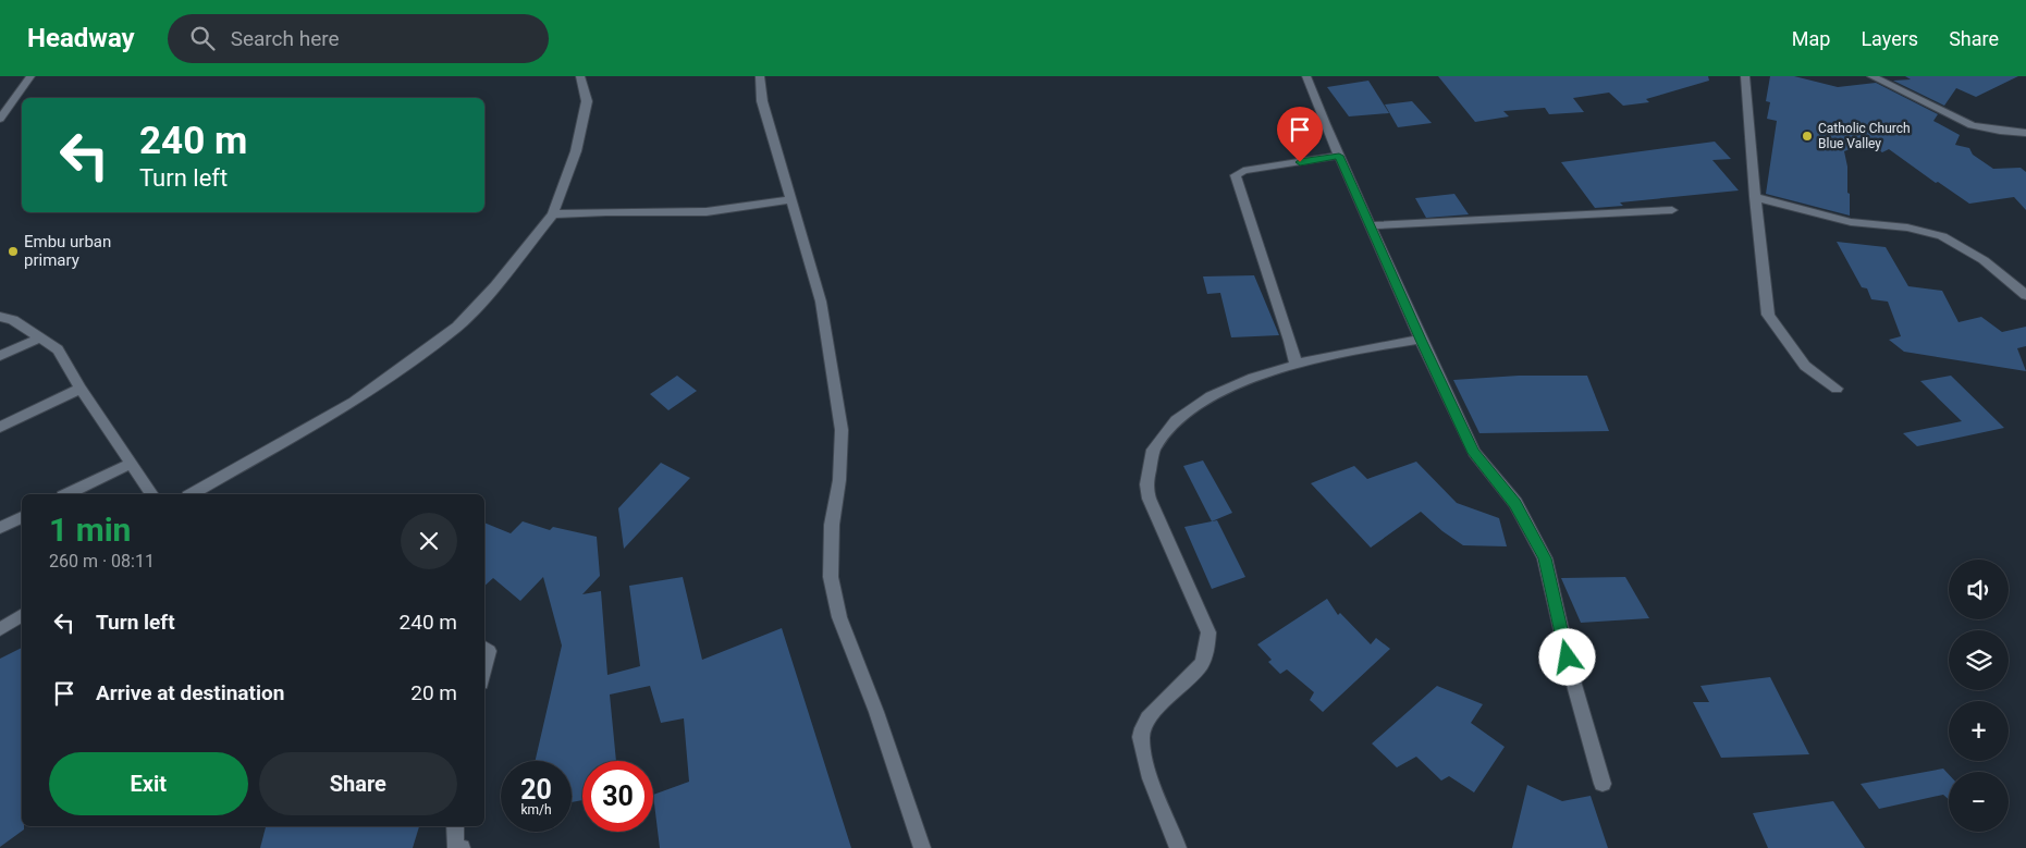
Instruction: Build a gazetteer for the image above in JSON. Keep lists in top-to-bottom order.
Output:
{
  "places": ["Catholic Church Blue Valley", "Embu urban primary"],
  "page": {
    "header": "Headway",
    "search": "Search here",
    "nav": ["Map", "Layers", "Share"],
    "turn": ["240 m", "Turn left"],
    "heading": ["1 min", "260 m · 08:11"],
    "map_buttons": ["+", "−"],
    "list": [
      {
        "name": "Turn left",
        "value": "240 m"
      },
      {
        "name": "Arrive at destination",
        "value": "20 m"
      }
    ],
    "buttons": ["Exit", "Share"],
    "speed": "20 km/h",
    "limit": "30"
  }
}
